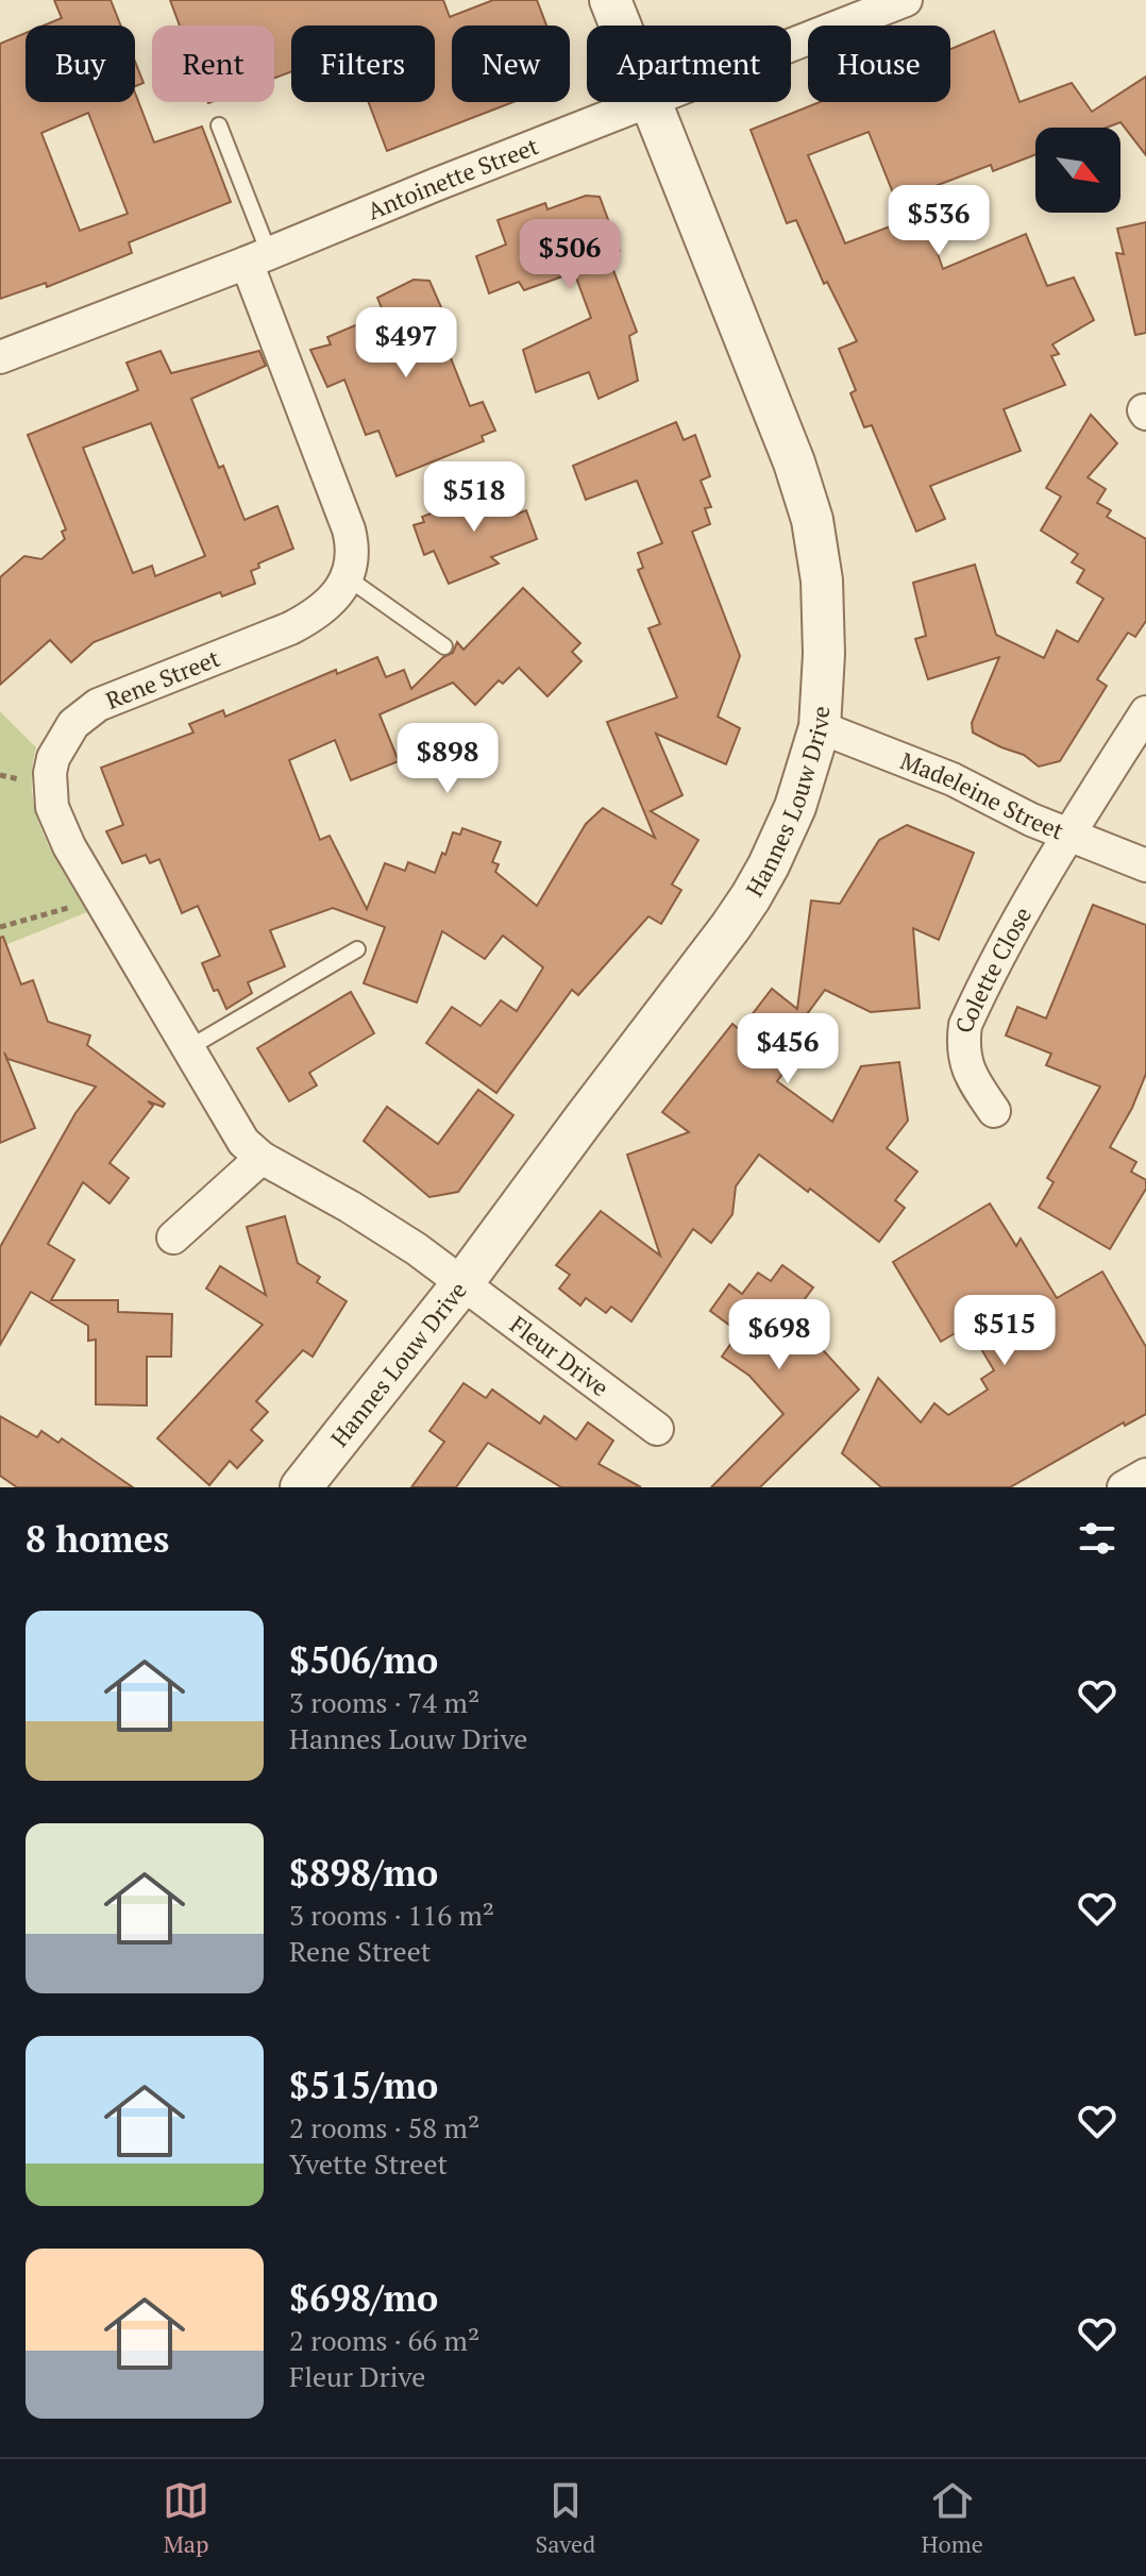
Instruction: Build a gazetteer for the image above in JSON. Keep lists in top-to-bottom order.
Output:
{
  "streets": {
    "street": [
      "Antoinette Street",
      "Rene Street",
      "Madeleine Street",
      "Hannes Louw Drive",
      "Colette Close",
      "Fleur Drive"
    ]
  },
  "crossings": [
    ["Rene Street", "Hannes Louw Drive"],
    ["Rene Street", "Fleur Drive"],
    ["Madeleine Street", "Hannes Louw Drive"],
    ["Madeleine Street", "Colette Close"],
    ["Hannes Louw Drive", "Fleur Drive"]
  ],
  "north": "bottom right",
  "page": {
    "chip": [
      "Buy",
      "Rent",
      "Filters",
      "New",
      "Apartment",
      "House"
    ],
    "price": [
      "$536",
      "$506",
      "$497",
      "$518",
      "$898",
      "$456",
      "$515",
      "$698"
    ],
    "heading": "8 homes",
    "list": [
      {
        "name": "$506/mo",
        "note": "3 rooms · 74 m² · Hannes Louw Drive"
      },
      {
        "name": "$898/mo",
        "note": "3 rooms · 116 m² · Rene Street"
      },
      {
        "name": "$515/mo",
        "note": "2 rooms · 58 m² · Yvette Street"
      },
      {
        "name": "$698/mo",
        "note": "2 rooms · 66 m² · Fleur Drive"
      }
    ],
    "tabs": ["Map", "Saved", "Home"]
  }
}
